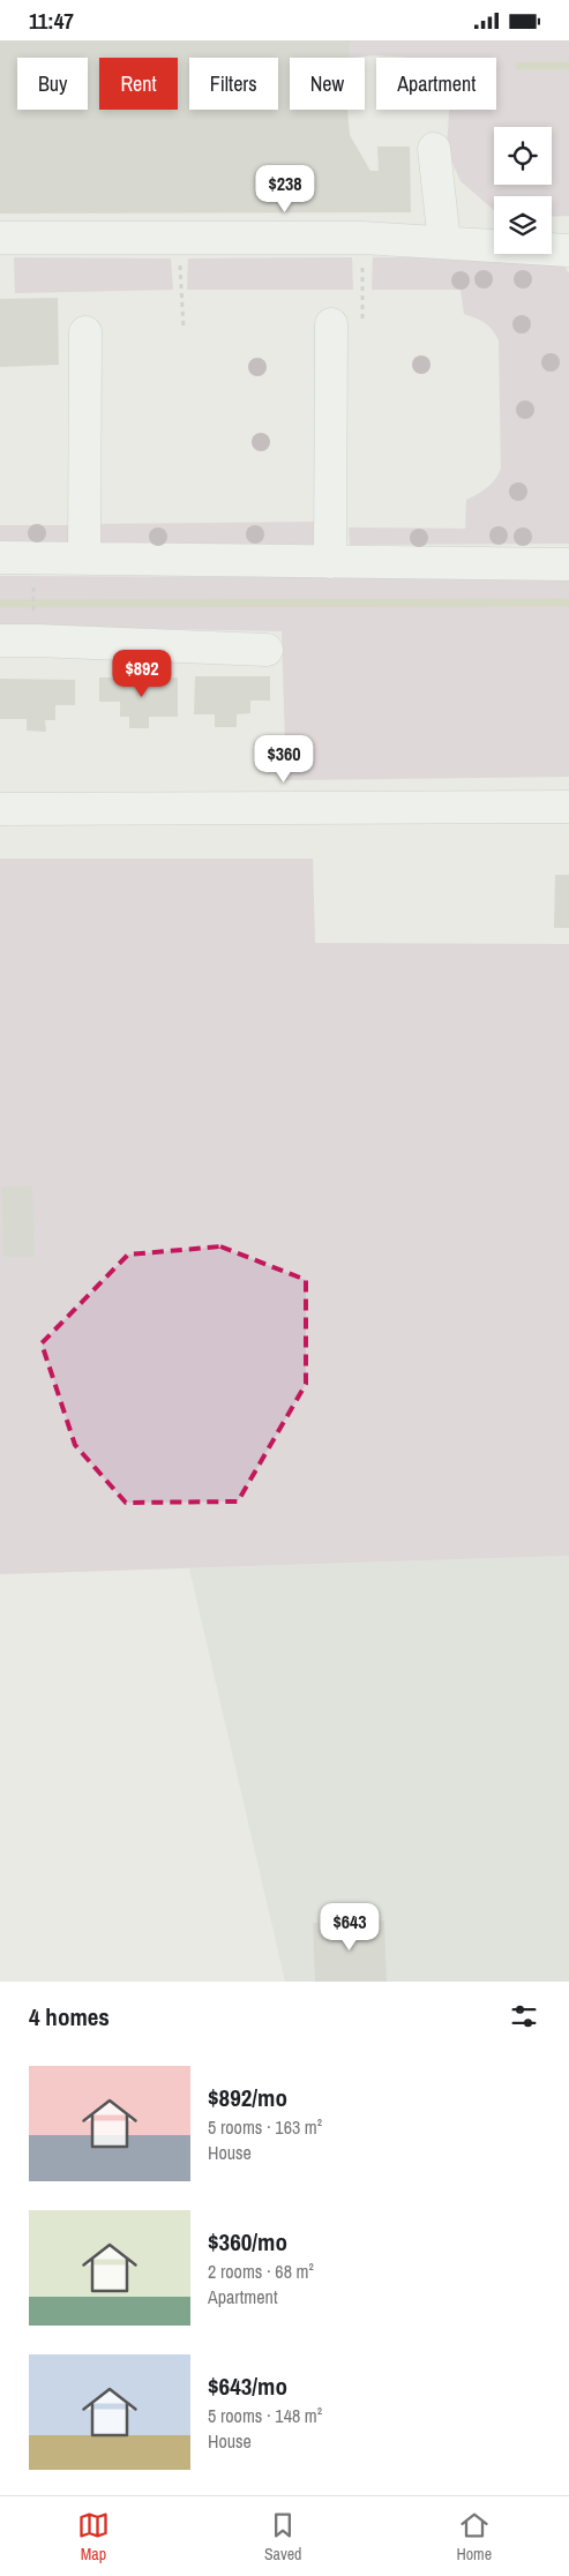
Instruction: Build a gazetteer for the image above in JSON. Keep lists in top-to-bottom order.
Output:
{
  "page": {
    "status": "11:47",
    "chip": [
      "Buy",
      "Rent",
      "Filters",
      "New",
      "Apartment"
    ],
    "price": [
      "$238",
      "$892",
      "$360",
      "$643"
    ],
    "heading": "4 homes",
    "list": [
      {
        "name": "$892/mo",
        "note": "5 rooms · 163 m² · House"
      },
      {
        "name": "$360/mo",
        "note": "2 rooms · 68 m² · Apartment"
      },
      {
        "name": "$643/mo",
        "note": "5 rooms · 148 m² · House"
      }
    ],
    "tabs": ["Map", "Saved", "Home"]
  }
}
